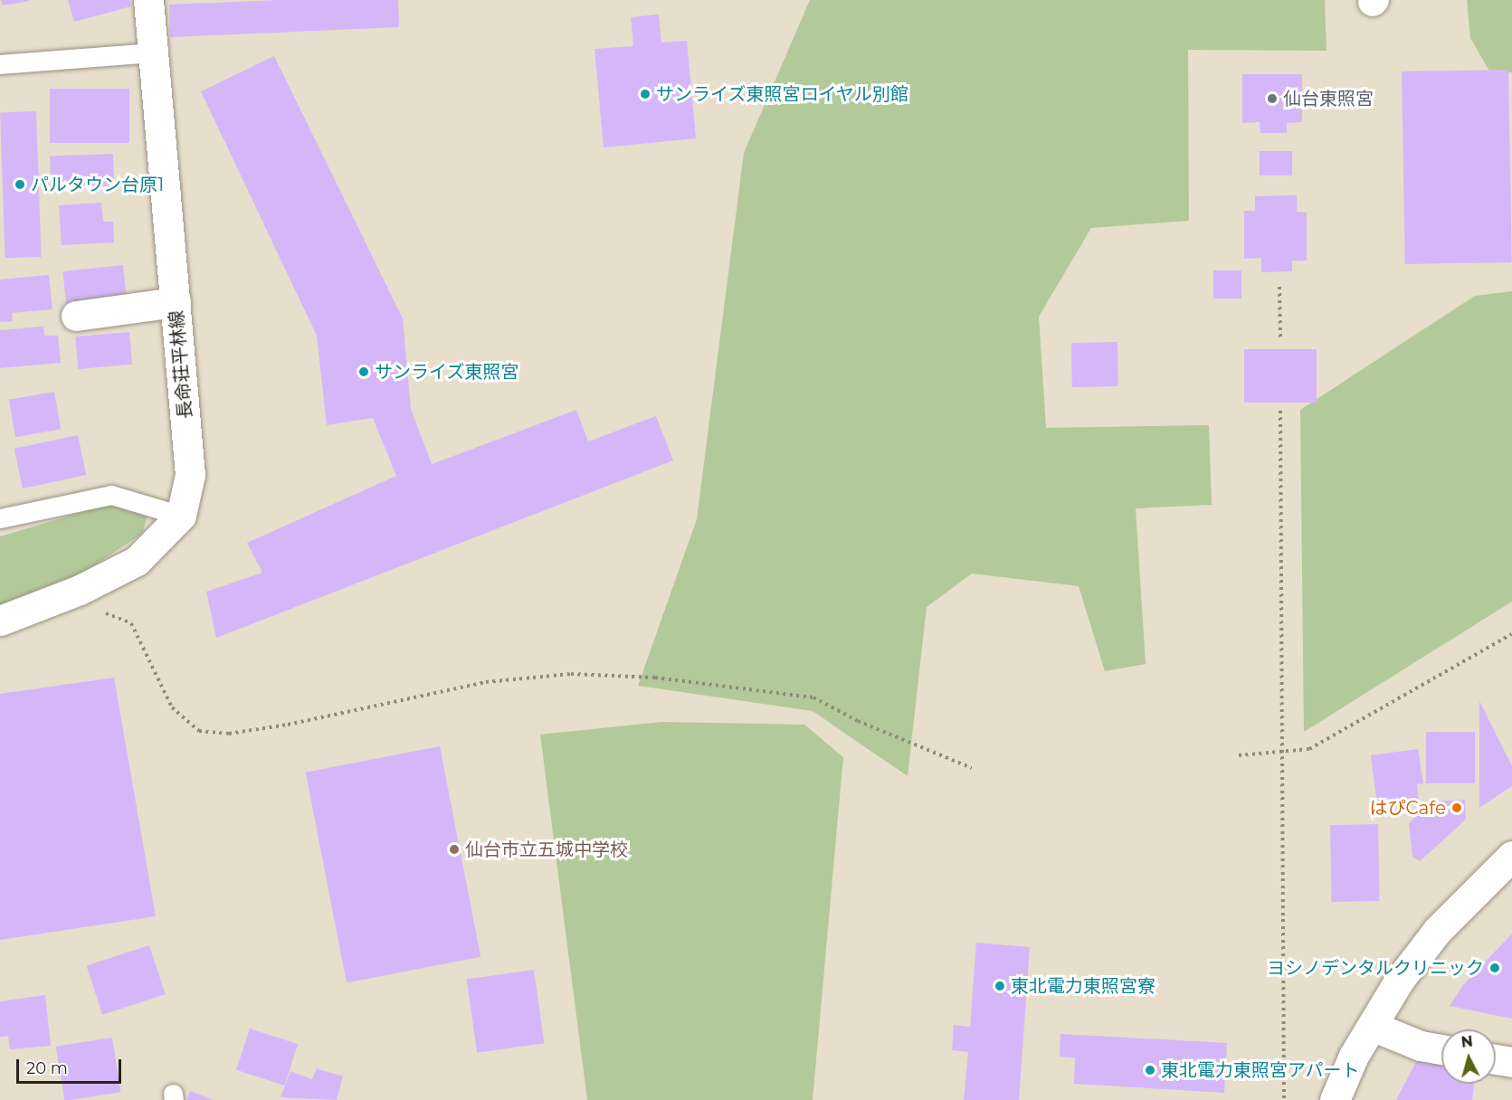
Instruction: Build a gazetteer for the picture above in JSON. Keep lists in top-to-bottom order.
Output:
{
  "streets": {
    "street": ["長命荘平林線"]
  },
  "places": [
    "サンライズ東照宮ロイヤル別館",
    "仙台東照宮",
    "パルタウン台原1",
    "サンライズ東照宮",
    "はぴCafe",
    "仙台市立五城中学校",
    "ヨシノデンタルクリニック",
    "東北電力東照宮寮",
    "東北電力東照宮アパート"
  ],
  "scale_bar": "20 m",
  "north": "top"
}
